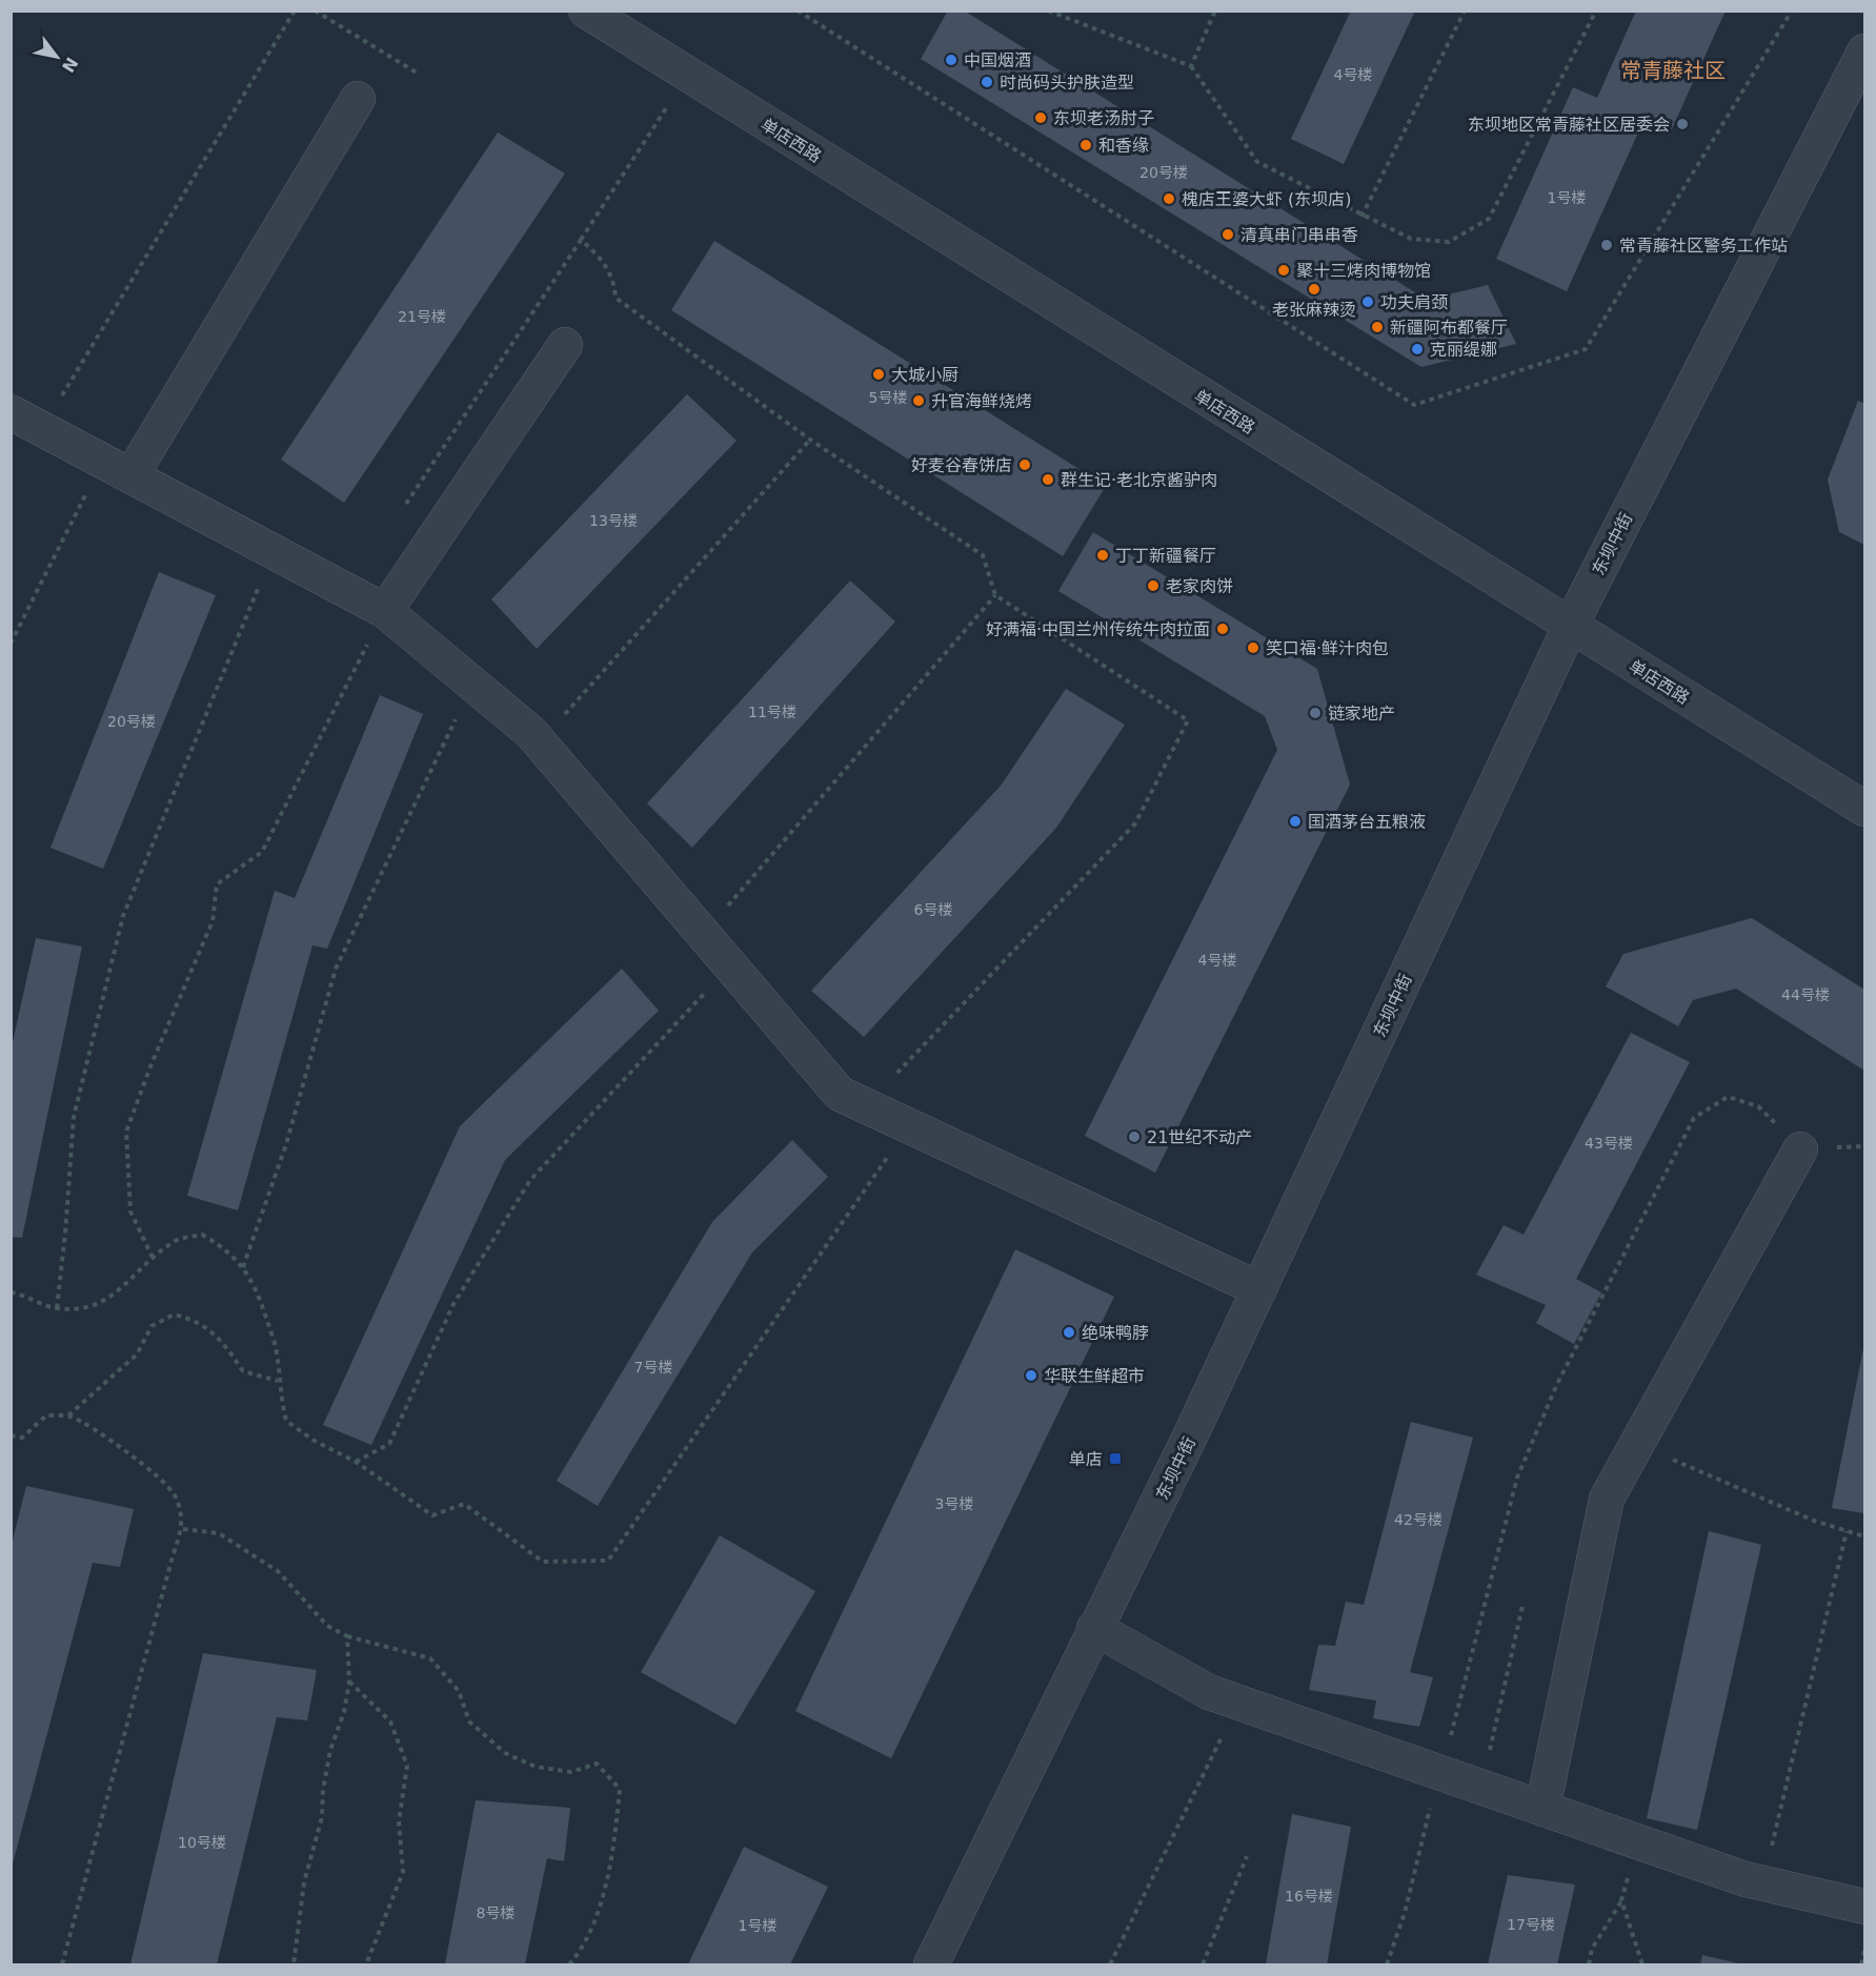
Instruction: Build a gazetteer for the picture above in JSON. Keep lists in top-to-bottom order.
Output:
{
  "streets": {
    "street": ["单店西路", "东坝中街"]
  },
  "crossings": [
    ["单店西路", "东坝中街"]
  ],
  "districts": ["常青藤社区"],
  "places": {
    "other": [
      "中国烟酒",
      "时尚码头护肤造型",
      "东坝老汤肘子",
      "东坝地区常青藤社区居委会",
      "和香缘",
      "槐店王婆大虾 (东坝店)",
      "清真串门串串香",
      "常青藤社区警务工作站",
      "聚十三烤肉博物馆",
      "老张麻辣烫",
      "功夫肩颈",
      "新疆阿布都餐厅",
      "克丽缇娜",
      "大城小厨",
      "升官海鲜烧烤",
      "好麦谷春饼店",
      "群生记·老北京酱驴肉",
      "丁丁新疆餐厅",
      "老家肉饼",
      "好满福·中国兰州传统牛肉拉面",
      "笑口福·鲜汁肉包",
      "链家地产",
      "国酒茅台五粮液",
      "21世纪不动产",
      "绝味鸭脖",
      "华联生鲜超市"
    ],
    "transit": ["单店"]
  },
  "house_numbers": [
    "4号楼",
    "20号楼",
    "1号楼",
    "21号楼",
    "5号楼",
    "13号楼",
    "11号楼",
    "20号楼",
    "6号楼",
    "4号楼",
    "44号楼",
    "43号楼",
    "7号楼",
    "3号楼",
    "42号楼",
    "10号楼",
    "16号楼",
    "8号楼",
    "17号楼",
    "1号楼"
  ],
  "north": "bottom right"
}
